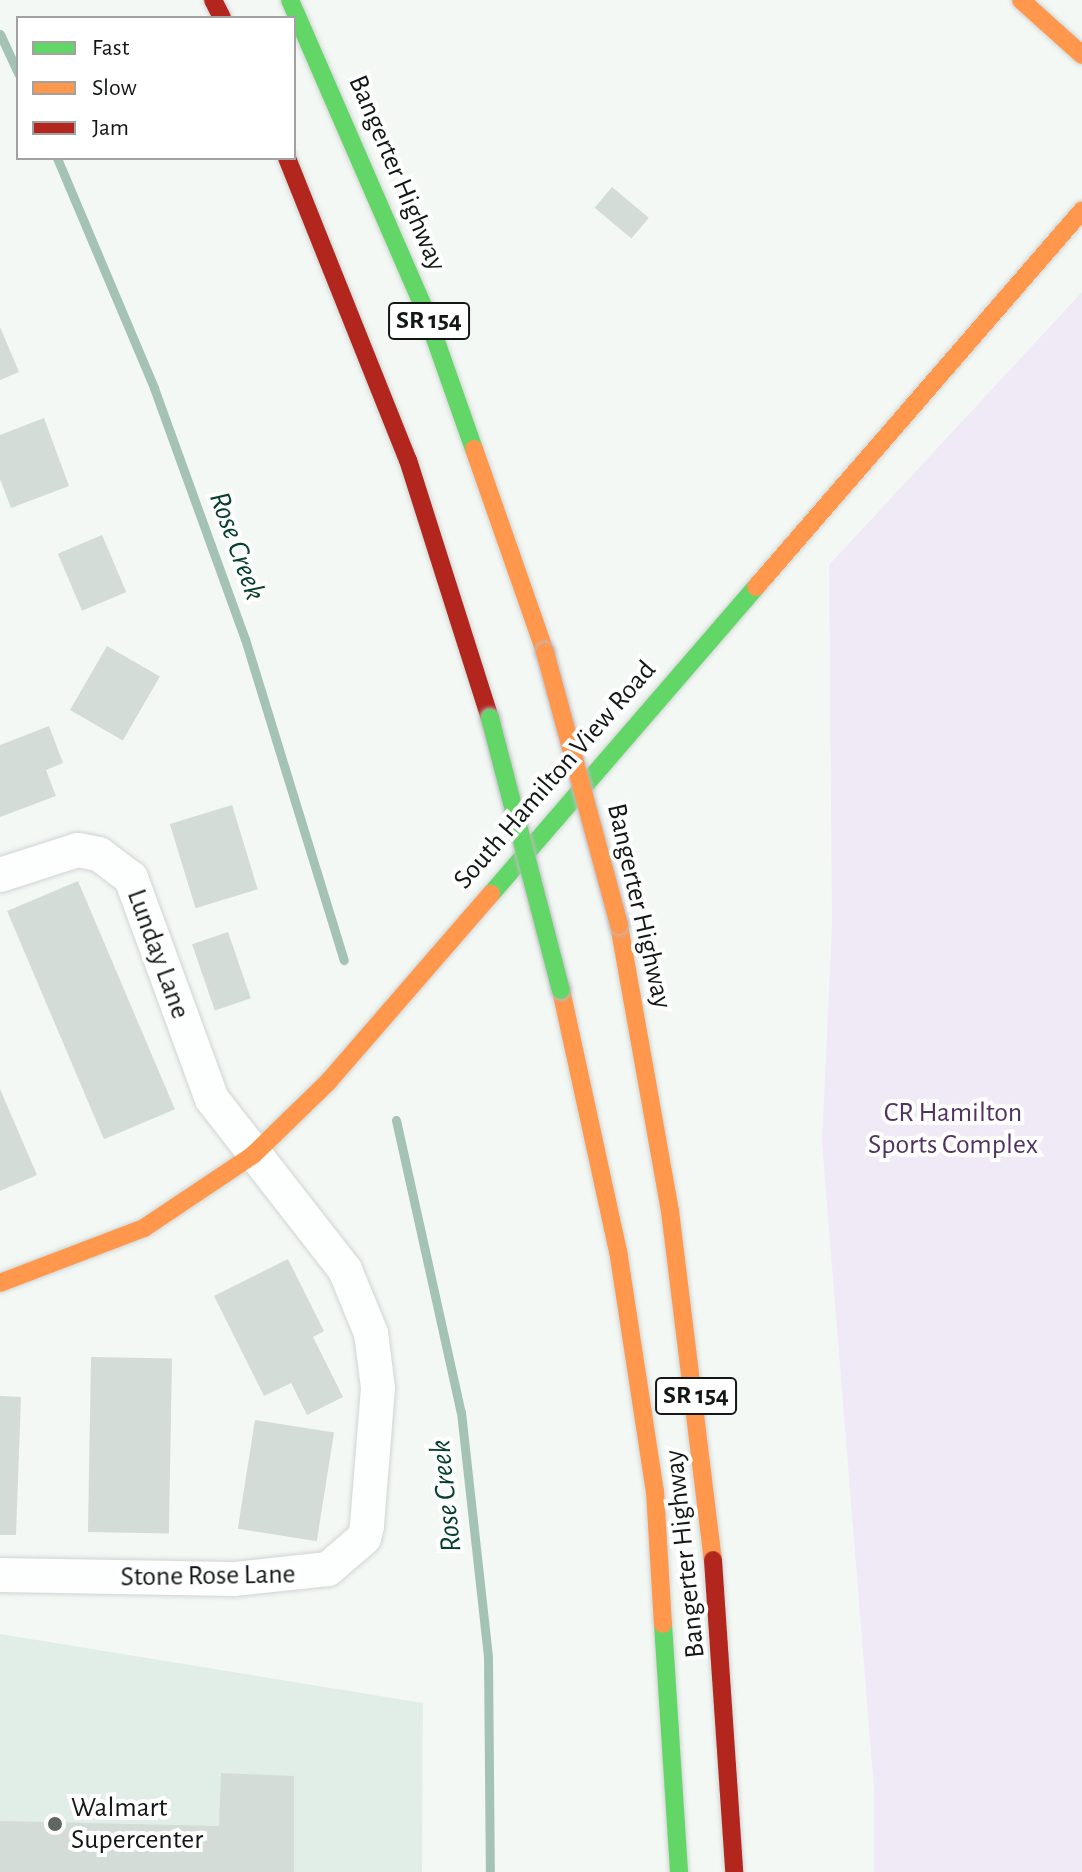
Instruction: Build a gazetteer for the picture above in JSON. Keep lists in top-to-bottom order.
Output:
{
  "streets": {
    "main road": ["Bangerter Highway", "SR 154", "South Hamilton View Road"],
    "street": ["Lunday Lane", "Stone Rose Lane"]
  },
  "crossings": [
    ["South Hamilton View Road", "Lunday Lane"],
    ["South Hamilton View Road", "Stone Rose Lane"],
    ["Lunday Lane", "Stone Rose Lane"]
  ],
  "water": ["Rose Creek"],
  "parks": ["CR Hamilton Sports Complex"],
  "places": ["Walmart Supercenter"],
  "legend": ["Fast", "Slow", "Jam"]
}
